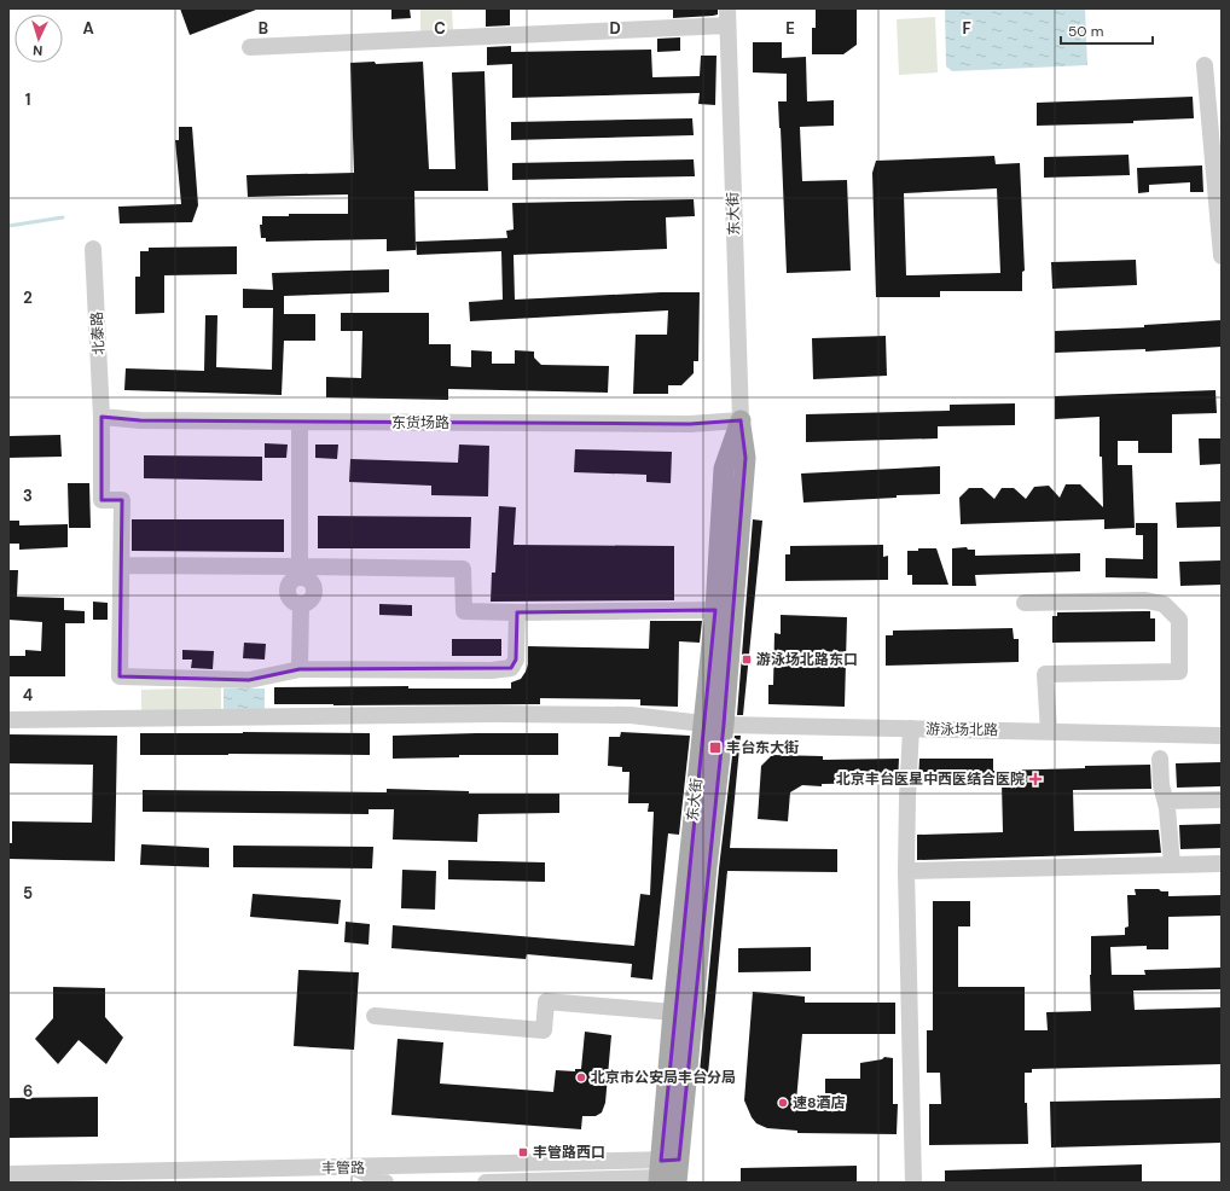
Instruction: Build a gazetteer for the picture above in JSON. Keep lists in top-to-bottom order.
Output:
{
  "streets": {
    "main road": ["东大街"],
    "street": [
      "北泰路",
      "东货场路",
      "游泳场北路",
      "丰管路"
    ]
  },
  "crossings": [
    ["东大街", "东货场路"],
    ["东大街", "游泳场北路"],
    ["东大街", "丰管路"],
    ["北泰路", "东货场路"]
  ],
  "places": {
    "transit": ["游泳场北路东口", "丰台东大街", "丰管路西口"],
    "health": ["北京丰台医星中西医结合医院"],
    "other": ["北京市公安局丰台分局", "速8酒店"]
  },
  "scale_bar": "50 m",
  "north": "bottom",
  "grid": {
    "columns": [
      "A",
      "B",
      "C",
      "D",
      "E",
      "F"
    ],
    "rows": [
      "1",
      "2",
      "3",
      "4",
      "5",
      "6"
    ]
  }
}
